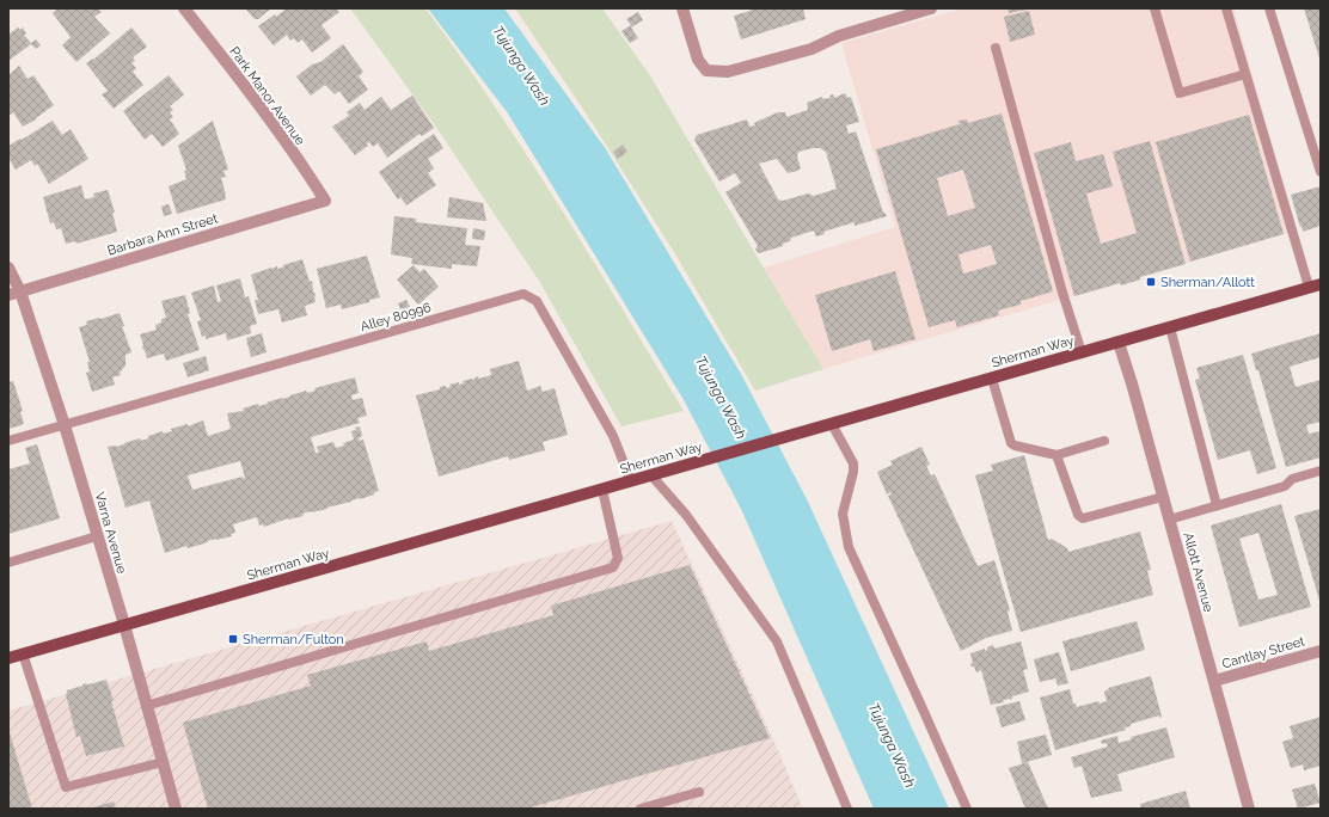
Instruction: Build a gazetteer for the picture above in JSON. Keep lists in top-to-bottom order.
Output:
{
  "streets": {
    "main road": ["Sherman Way"],
    "street": [
      "Park Manor Avenue",
      "Barbara Ann Street",
      "Varna Avenue",
      "Allott Avenue",
      "Cantlay Street"
    ],
    "lane": ["Alley 80996"]
  },
  "crossings": [
    ["Park Manor Avenue", "Barbara Ann Street"],
    ["Barbara Ann Street", "Varna Avenue"],
    ["Alley 80996", "Sherman Way"],
    ["Alley 80996", "Varna Avenue"],
    ["Sherman Way", "Varna Avenue"],
    ["Sherman Way", "Allott Avenue"],
    ["Allott Avenue", "Cantlay Street"]
  ],
  "water": ["Tujunga Wash"],
  "places": {
    "transit": ["Sherman/Allott", "Sherman/Fulton"]
  }
}
